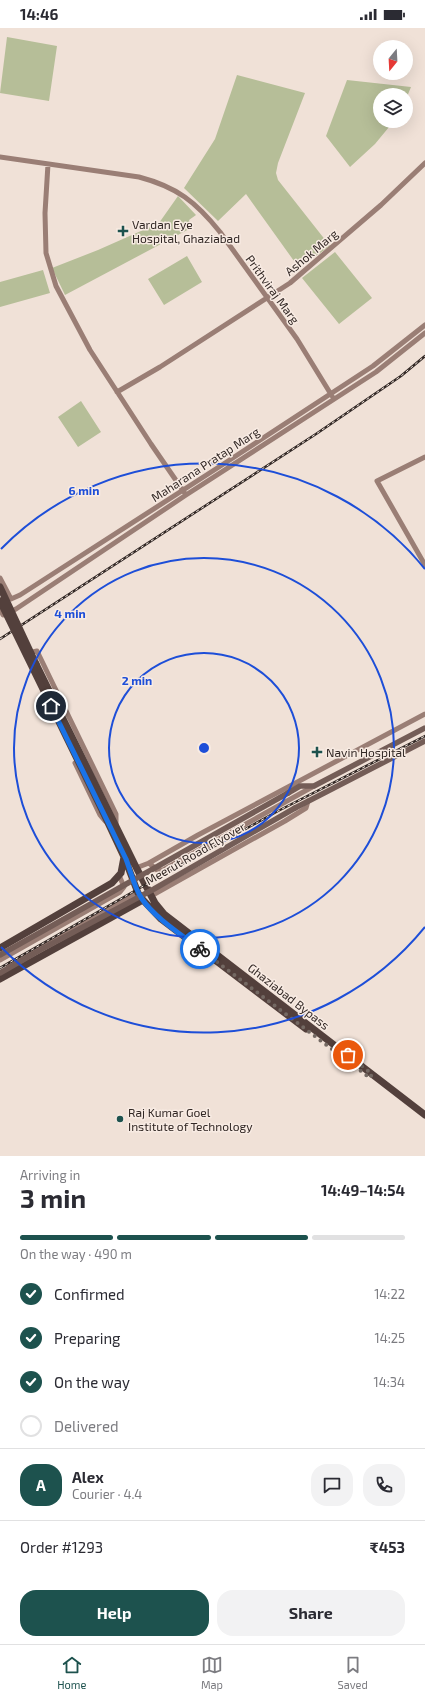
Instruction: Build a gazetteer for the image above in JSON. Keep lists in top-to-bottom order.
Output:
{
  "streets": {
    "highway": ["Ghaziabad Bypass"],
    "main road": ["Meerut Road Flyover"],
    "street": ["Ashok Marg", "Prithviraj Marg", "Maharana Pratap Marg"]
  },
  "crossings": [
    ["Ashok Marg", "Prithviraj Marg"],
    ["Prithviraj Marg", "Maharana Pratap Marg"]
  ],
  "places": {
    "health": ["Vardan Eye Hospital, Ghaziabad", "Navin Hospital"],
    "other": ["Raj Kumar Goel Institute of Technology"]
  },
  "north": "bottom",
  "page": {
    "status": "14:46",
    "heading": ["3 min", "Arriving in", "14:49–14:54"],
    "panel": [
      "Alex",
      "Courier · 4.4",
      "Order #1293",
      "₹453"
    ],
    "bar": "On the way · 490 m",
    "list": [
      ["Confirmed", "14:22"],
      ["Preparing", "14:25"],
      ["On the way", "14:34"],
      "Delivered"
    ],
    "round": "A",
    "buttons": ["Help", "Share"],
    "tabs": ["Home", "Map", "Saved"]
  },
  "rings": ["6 min", "4 min", "2 min"]
}
